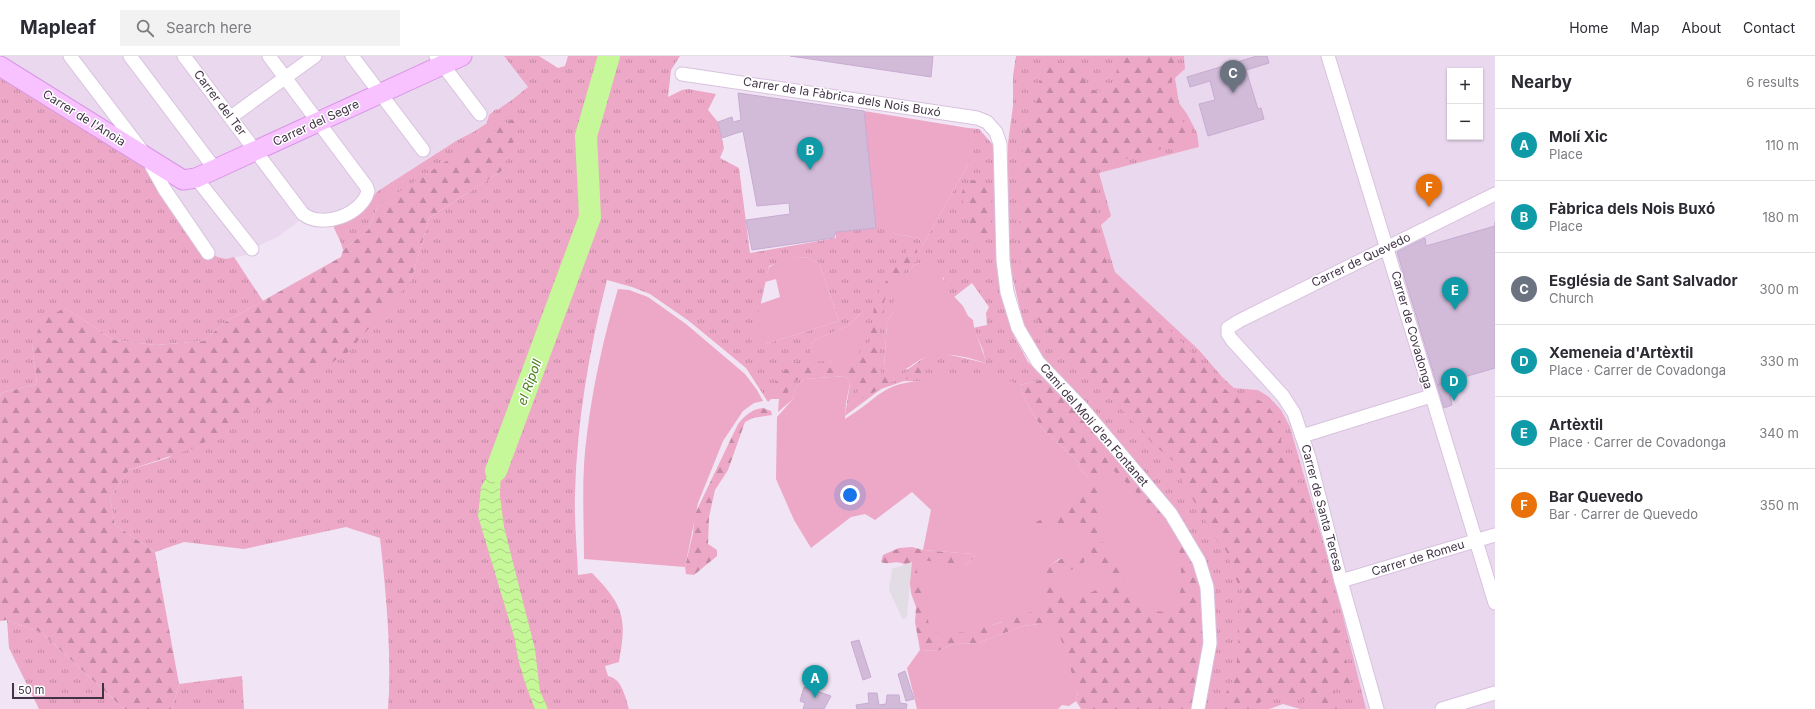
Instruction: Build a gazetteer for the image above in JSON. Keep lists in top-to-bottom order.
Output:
{
  "streets": {
    "street": [
      "Carrer de la Fàbrica dels Nois Buxó",
      "Carrer del Ter",
      "Carrer de l'Anoia",
      "Carrer del Segre",
      "Carrer de Quevedo",
      "Carrer de Covadonga",
      "Camí del Molí d'en Fontanet",
      "Carrer de Santa Teresa",
      "Carrer de Romeu"
    ]
  },
  "crossings": [
    ["Carrer de la Fàbrica dels Nois Buxó", "Camí del Molí d'en Fontanet"],
    ["Carrer del Ter", "Carrer del Segre"],
    ["Carrer de l'Anoia", "Carrer del Segre"],
    ["Carrer de Quevedo", "Carrer de Covadonga"],
    ["Carrer de Quevedo", "Carrer de Santa Teresa"],
    ["Carrer de Covadonga", "Carrer de Romeu"],
    ["Carrer de Santa Teresa", "Carrer de Romeu"]
  ],
  "water": ["el Ripoll"],
  "scale_bar": "50 m",
  "page": {
    "header": "Mapleaf",
    "search": "Search here",
    "nav": [
      "Home",
      "Map",
      "About",
      "Contact"
    ],
    "heading": ["Nearby", "6 results"],
    "pins": [
      "C",
      "B",
      "F",
      "E",
      "D",
      "A"
    ],
    "map_buttons": ["+", "−"],
    "list": [
      {
        "mark": "A",
        "name": "Molí Xic",
        "note": "Place",
        "value": "110 m"
      },
      {
        "mark": "B",
        "name": "Fàbrica dels Nois Buxó",
        "note": "Place",
        "value": "180 m"
      },
      {
        "mark": "C",
        "name": "Església de Sant Salvador",
        "note": "Church",
        "value": "300 m"
      },
      {
        "mark": "D",
        "name": "Xemeneia d'Artèxtil",
        "note": "Place · Carrer de Covadonga",
        "value": "330 m"
      },
      {
        "mark": "E",
        "name": "Artèxtil",
        "note": "Place · Carrer de Covadonga",
        "value": "340 m"
      },
      {
        "mark": "F",
        "name": "Bar Quevedo",
        "note": "Bar · Carrer de Quevedo",
        "value": "350 m"
      }
    ],
    "scale": "50 m"
  }
}
